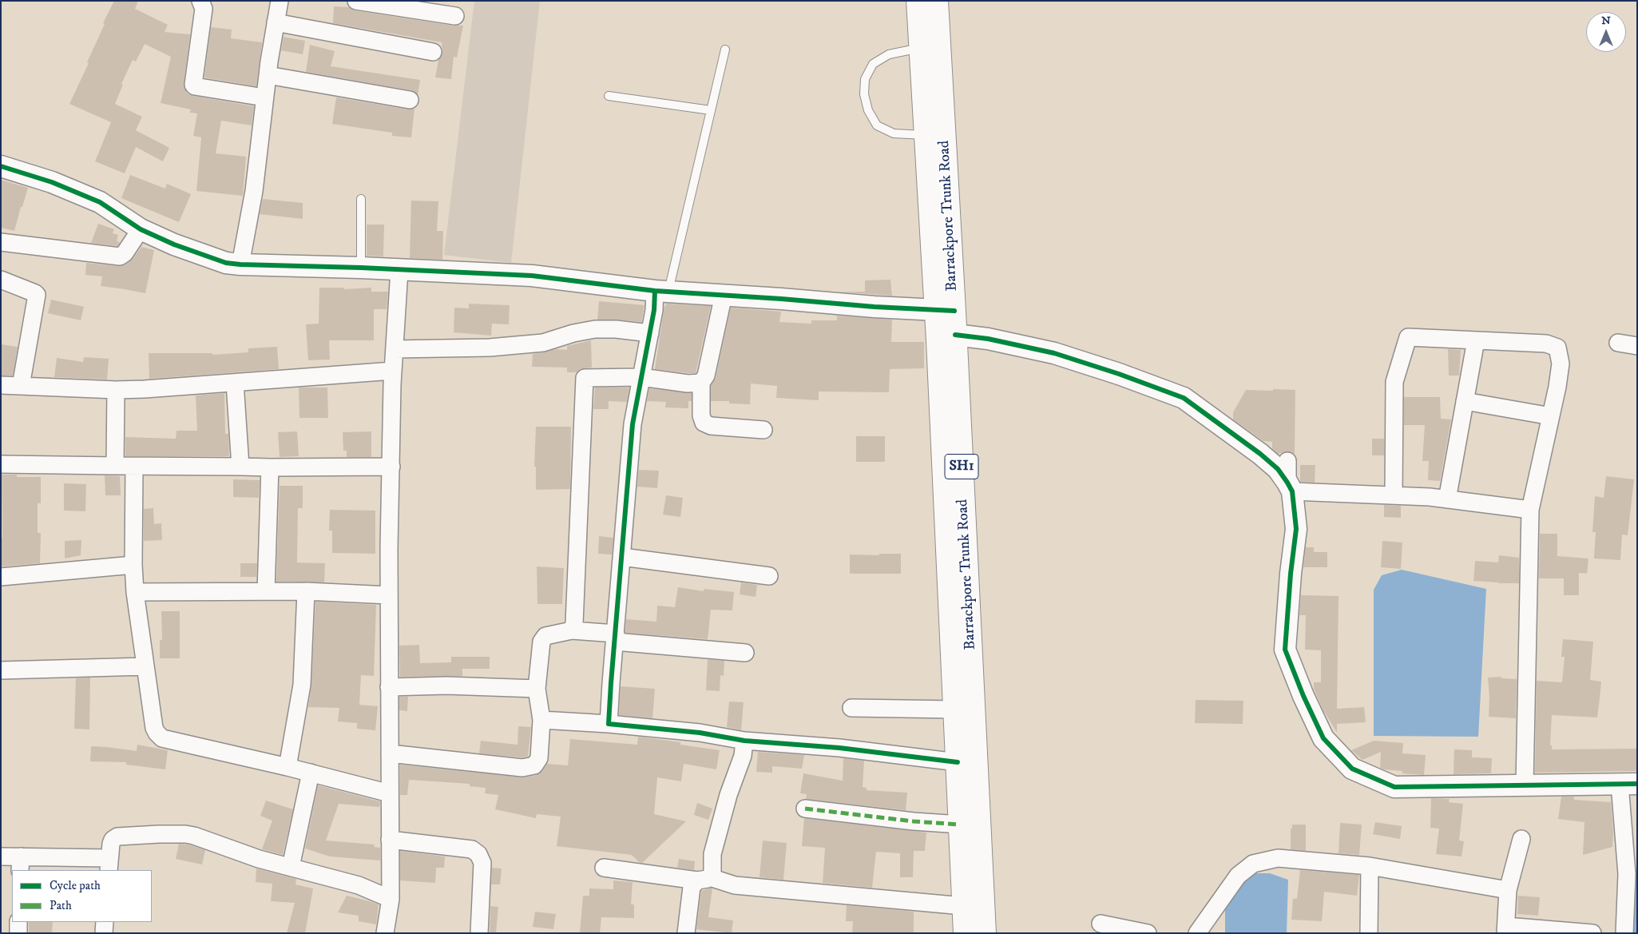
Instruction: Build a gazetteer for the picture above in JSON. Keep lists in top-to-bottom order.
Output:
{
  "streets": {
    "main road": ["Barrackpore Trunk Road", "SH1"]
  },
  "legend": ["Cycle path", "Path"],
  "north": "top"
}
